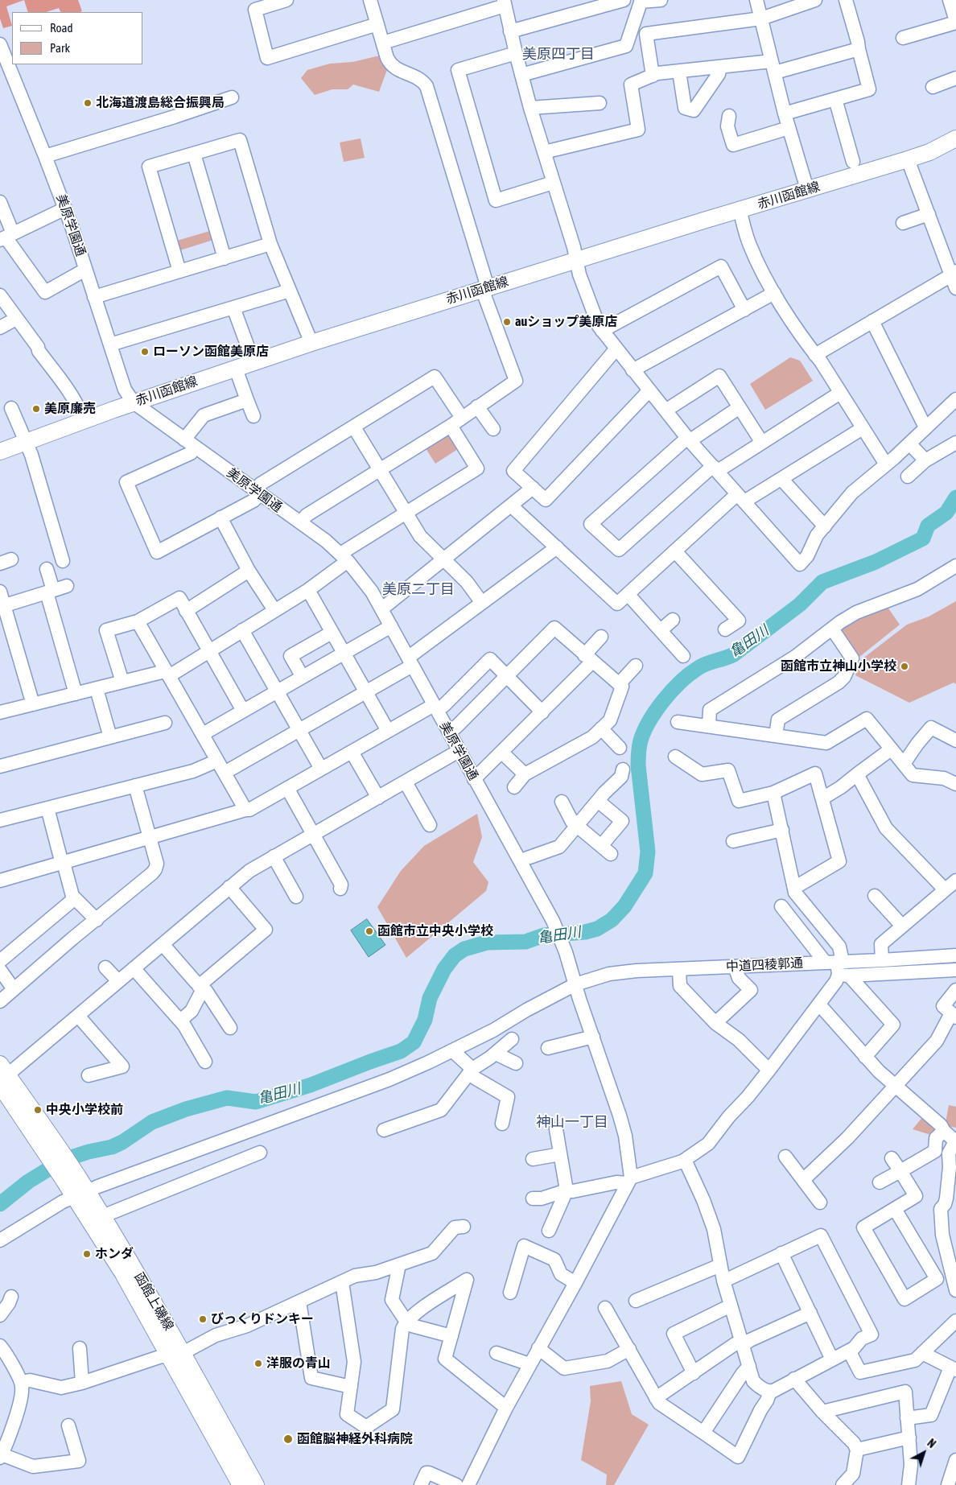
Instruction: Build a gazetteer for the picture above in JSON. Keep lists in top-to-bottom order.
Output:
{
  "streets": {
    "main road": ["赤川函館線", "函館上磯線"],
    "street": ["美原学園通", "中道四稜郭通"]
  },
  "crossings": [
    ["赤川函館線", "美原学園通"],
    ["美原学園通", "中道四稜郭通"],
    ["中道四稜郭通", "函館上磯線"]
  ],
  "districts": ["美原四丁目", "美原二丁目", "神山一丁目"],
  "water": ["亀田川"],
  "places": [
    "北海道渡島総合振興局",
    "auショップ美原店",
    "ローソン函館美原店",
    "美原廉売",
    "函館市立神山小学校",
    "函館市立中央小学校",
    "中央小学校前",
    "ホンダ",
    "びっくりドンキー",
    "洋服の青山",
    "函館脳神経外科病院"
  ],
  "legend": ["Road", "Park"],
  "north": "top right"
}
